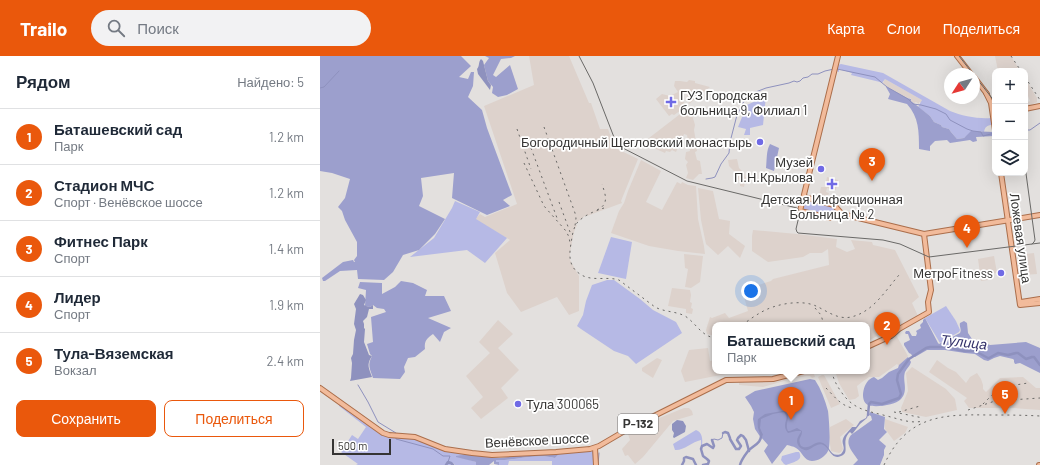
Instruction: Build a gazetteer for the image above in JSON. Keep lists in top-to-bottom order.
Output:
{
  "streets": {
    "main road": ["Ложевая улица", "Р-132", "Венёвское шоссе"]
  },
  "water": ["Тулица"],
  "places": {
    "health": ["ГУЗ Городская больница 9, Филиал 1", "Детская Инфекционная Больница № 2"],
    "other": [
      "Богородичный Щегловский монастырь",
      "Музей П.Н.Крылова",
      "МетроFitness",
      "Тула 300065"
    ]
  },
  "scale_bar": "500 m",
  "north": "bottom left",
  "page": {
    "header": "Trailo",
    "search": "Поиск",
    "nav": ["Карта", "Слои", "Поделиться"],
    "heading": ["Рядом", "Найдено: 5"],
    "map_buttons": ["+", "−"],
    "list": [
      {
        "mark": "1",
        "name": "Баташевский сад",
        "note": "Парк",
        "value": "1.2 km"
      },
      {
        "mark": "2",
        "name": "Стадион МЧС",
        "note": "Спорт · Венёвское шоссе",
        "value": "1.2 km"
      },
      {
        "mark": "3",
        "name": "Фитнес Парк",
        "note": "Спорт",
        "value": "1.4 km"
      },
      {
        "mark": "4",
        "name": "Лидер",
        "note": "Спорт",
        "value": "1.9 km"
      },
      {
        "mark": "5",
        "name": "Тула-Вяземская",
        "note": "Вокзал",
        "value": "2.4 km"
      }
    ],
    "pins": [
      "3",
      "4",
      "2",
      "5",
      "1"
    ],
    "popup": ["Баташевский сад", "Парк"],
    "buttons": ["Сохранить", "Поделиться"],
    "scale": "500 m"
  }
}
